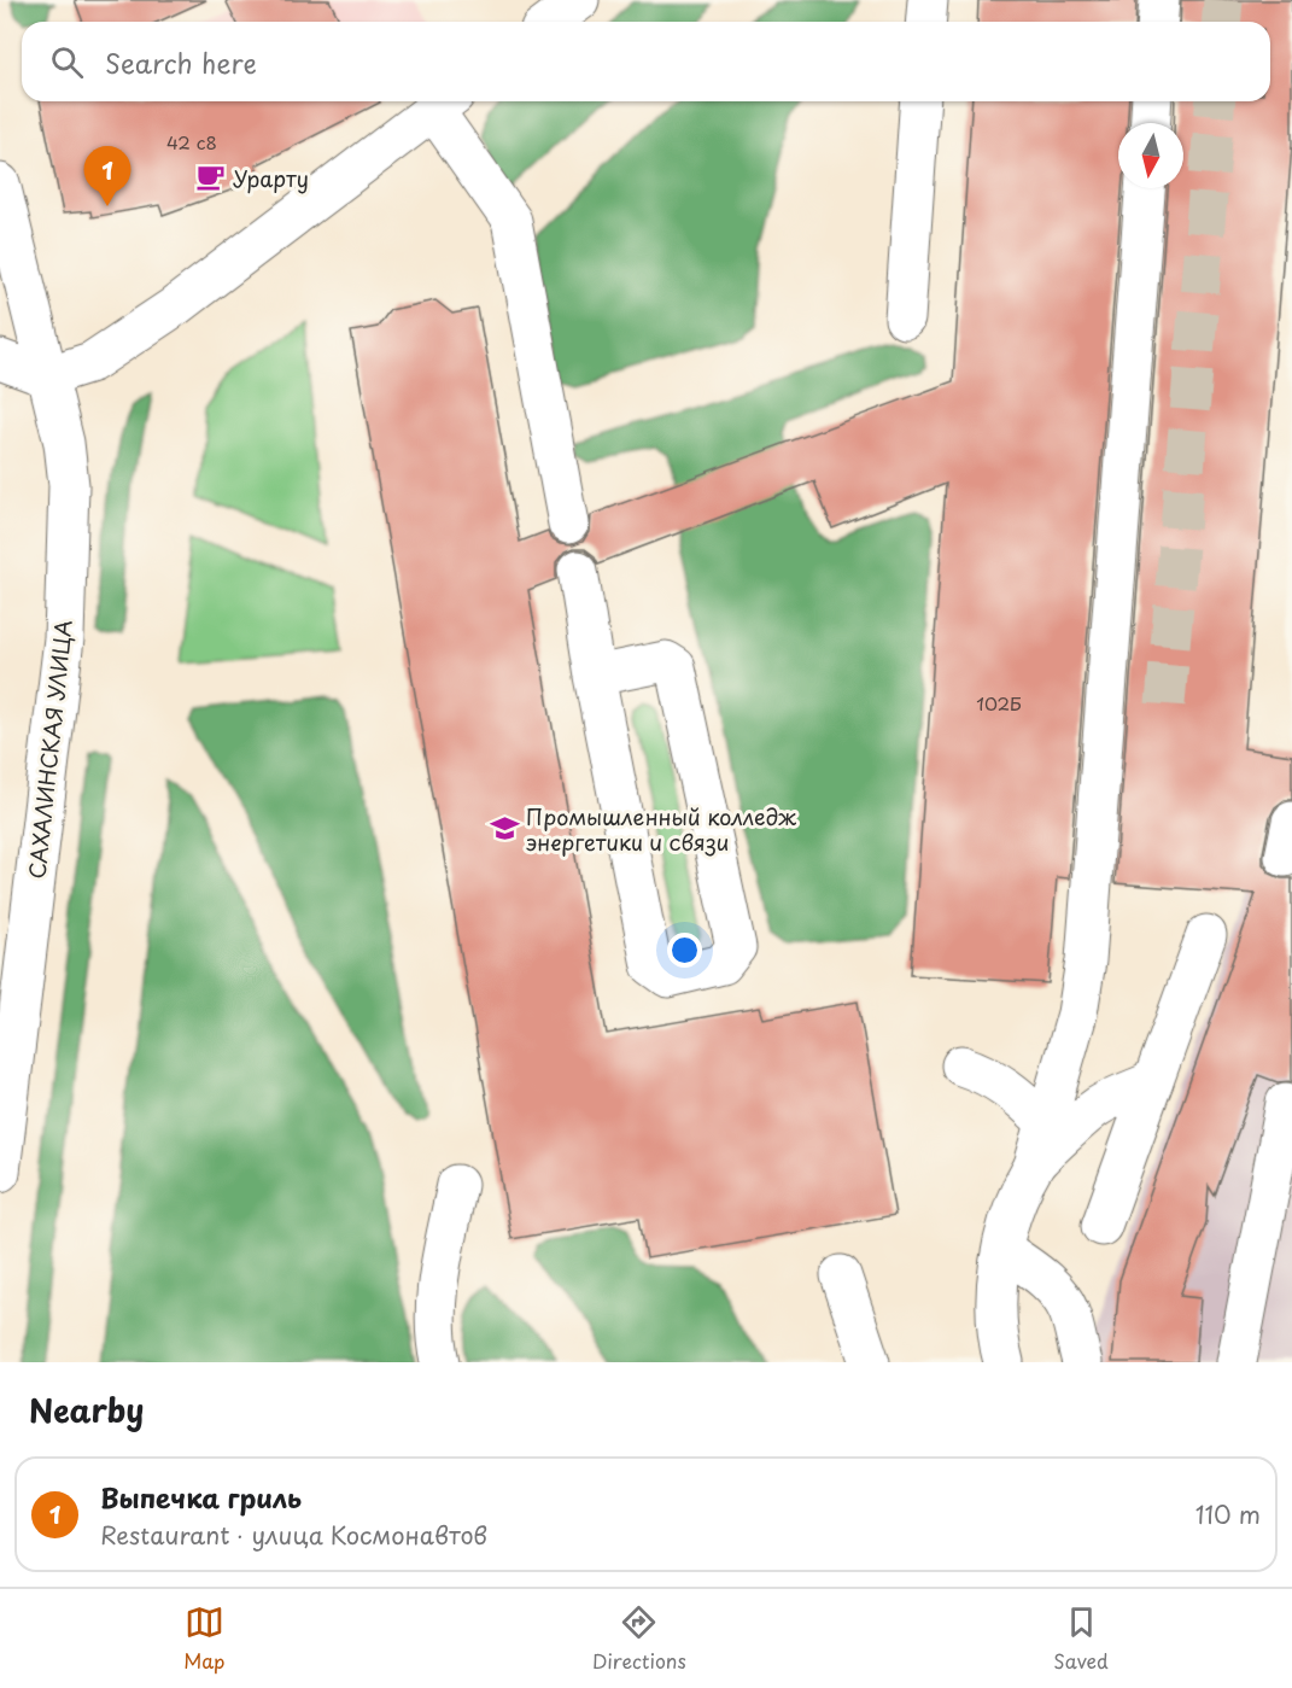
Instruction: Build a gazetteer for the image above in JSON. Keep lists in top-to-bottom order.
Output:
{
  "streets": {
    "main road": ["САХАЛИНСКАЯ УЛИЦА"]
  },
  "places": {
    "cafe": ["Урарту"],
    "school or university": ["Промышленный колледж энергетики и связи"]
  },
  "house_numbers": ["42 с8", "102Б"],
  "north": "bottom",
  "page": {
    "search": "Search here",
    "pins": "1",
    "heading": "Nearby",
    "list": [
      {
        "mark": "1",
        "name": "Выпечка гриль",
        "note": "Restaurant · улица Космонавтов",
        "value": "110 m"
      }
    ],
    "nav": ["Map", "Directions", "Saved"]
  }
}
